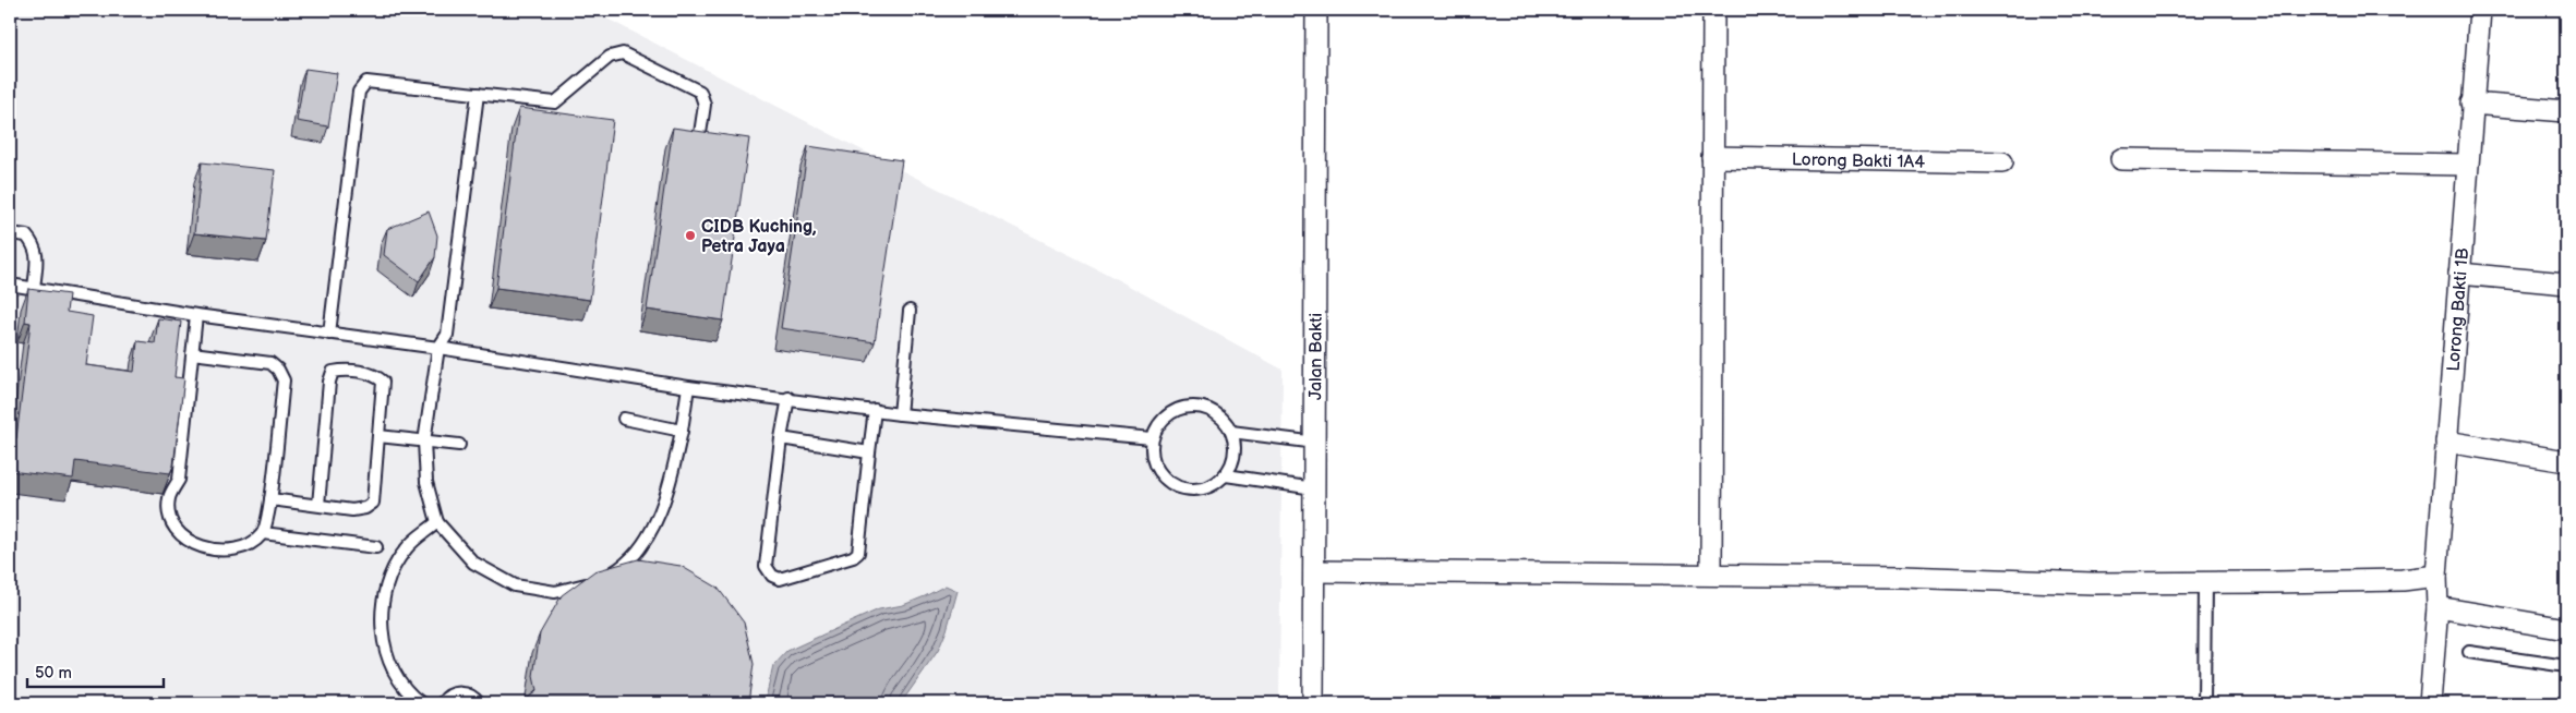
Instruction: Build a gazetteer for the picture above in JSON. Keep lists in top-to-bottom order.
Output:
{
  "streets": {
    "street": ["Lorong Bakti 1A4", "Lorong Bakti 1B", "Jalan Bakti"]
  },
  "places": ["CIDB Kuching, Petra Jaya"],
  "scale_bar": "50 m"
}
